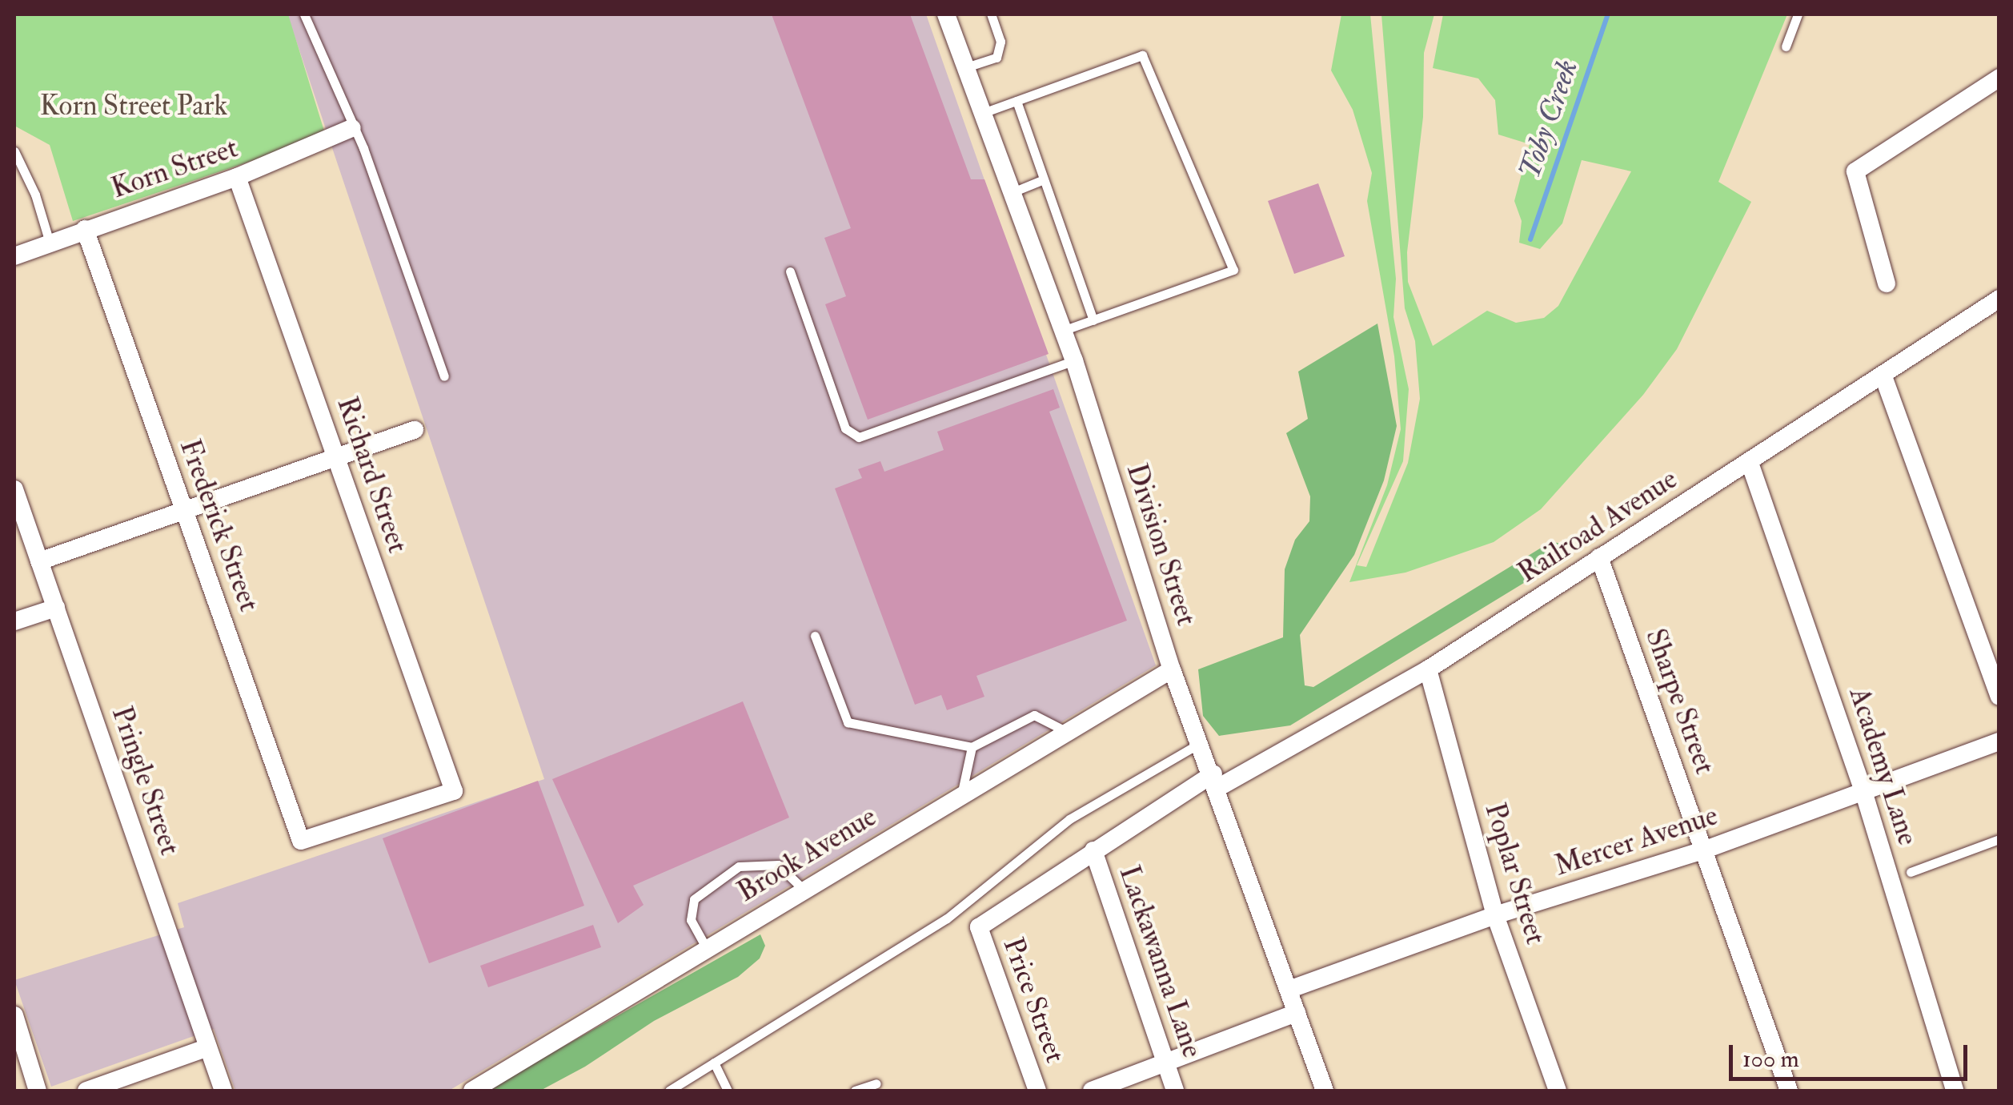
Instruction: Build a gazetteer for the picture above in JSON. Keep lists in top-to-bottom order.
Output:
{
  "streets": {
    "street": [
      "Korn Street",
      "Richard Street",
      "Frederick Street",
      "Railroad Avenue",
      "Division Street",
      "Sharpe Street",
      "Academy Lane",
      "Pringle Street",
      "Mercer Avenue",
      "Brook Avenue",
      "Poplar Street",
      "Lackawanna Lane",
      "Price Street"
    ]
  },
  "crossings": [
    ["Korn Street", "Richard Street"],
    ["Korn Street", "Frederick Street"],
    ["Richard Street", "Frederick Street"],
    ["Railroad Avenue", "Division Street"],
    ["Railroad Avenue", "Sharpe Street"],
    ["Railroad Avenue", "Academy Lane"],
    ["Railroad Avenue", "Poplar Street"],
    ["Railroad Avenue", "Lackawanna Lane"],
    ["Railroad Avenue", "Price Street"],
    ["Division Street", "Mercer Avenue"],
    ["Division Street", "Brook Avenue"],
    ["Sharpe Street", "Mercer Avenue"],
    ["Academy Lane", "Mercer Avenue"],
    ["Mercer Avenue", "Poplar Street"]
  ],
  "water": ["Toby Creek"],
  "parks": ["Korn Street Park"],
  "scale_bar": "100 m"
}
